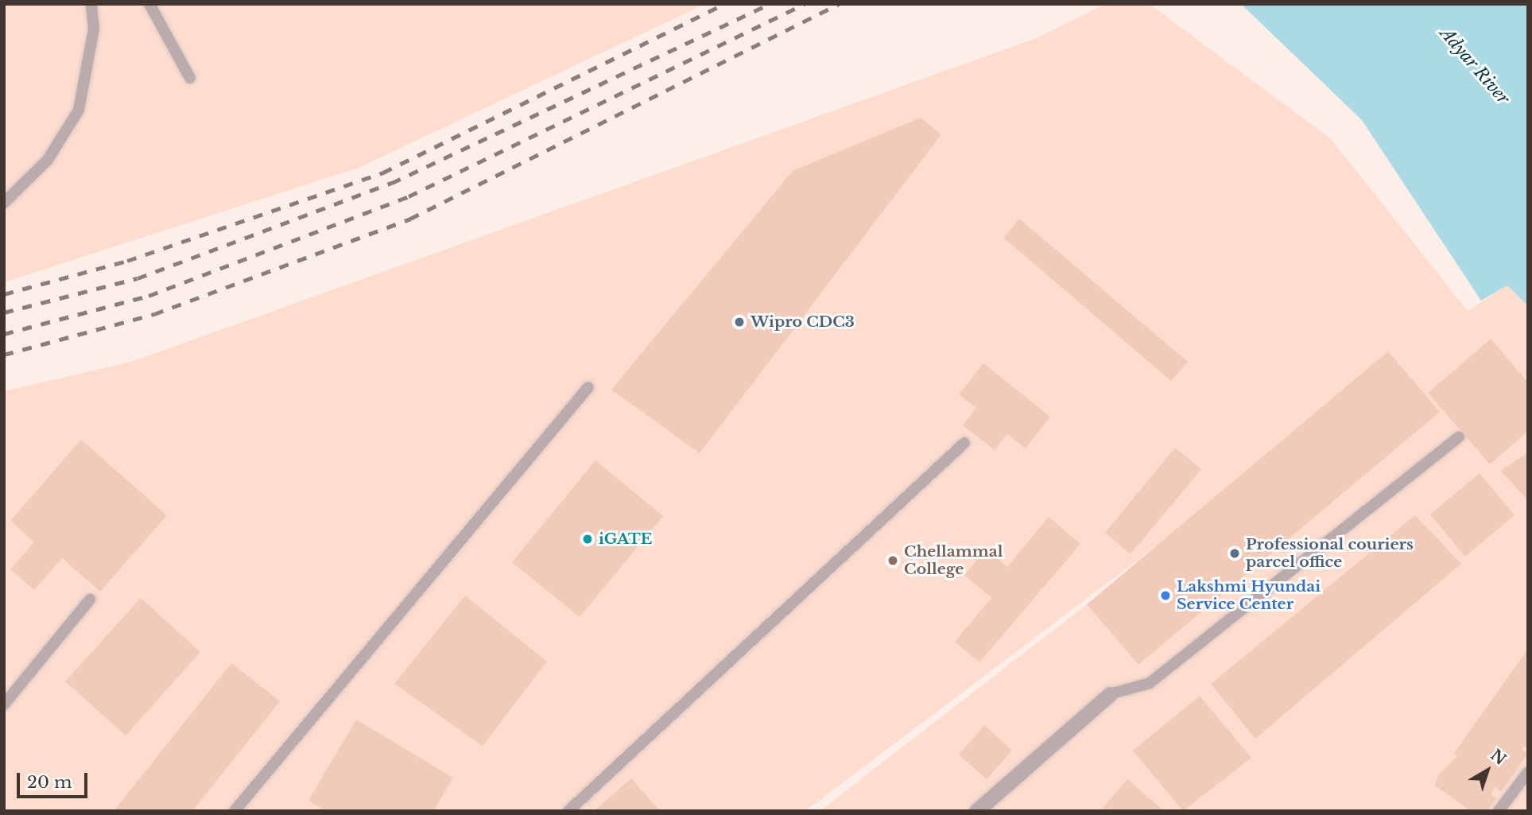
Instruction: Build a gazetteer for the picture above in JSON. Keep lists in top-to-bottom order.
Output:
{
  "water": ["Adyar River"],
  "places": [
    "Wipro CDC3",
    "iGATE",
    "Professional couriers parcel office",
    "Chellammal College",
    "Lakshmi Hyundai Service Center"
  ],
  "scale_bar": "20 m",
  "north": "top right"
}
